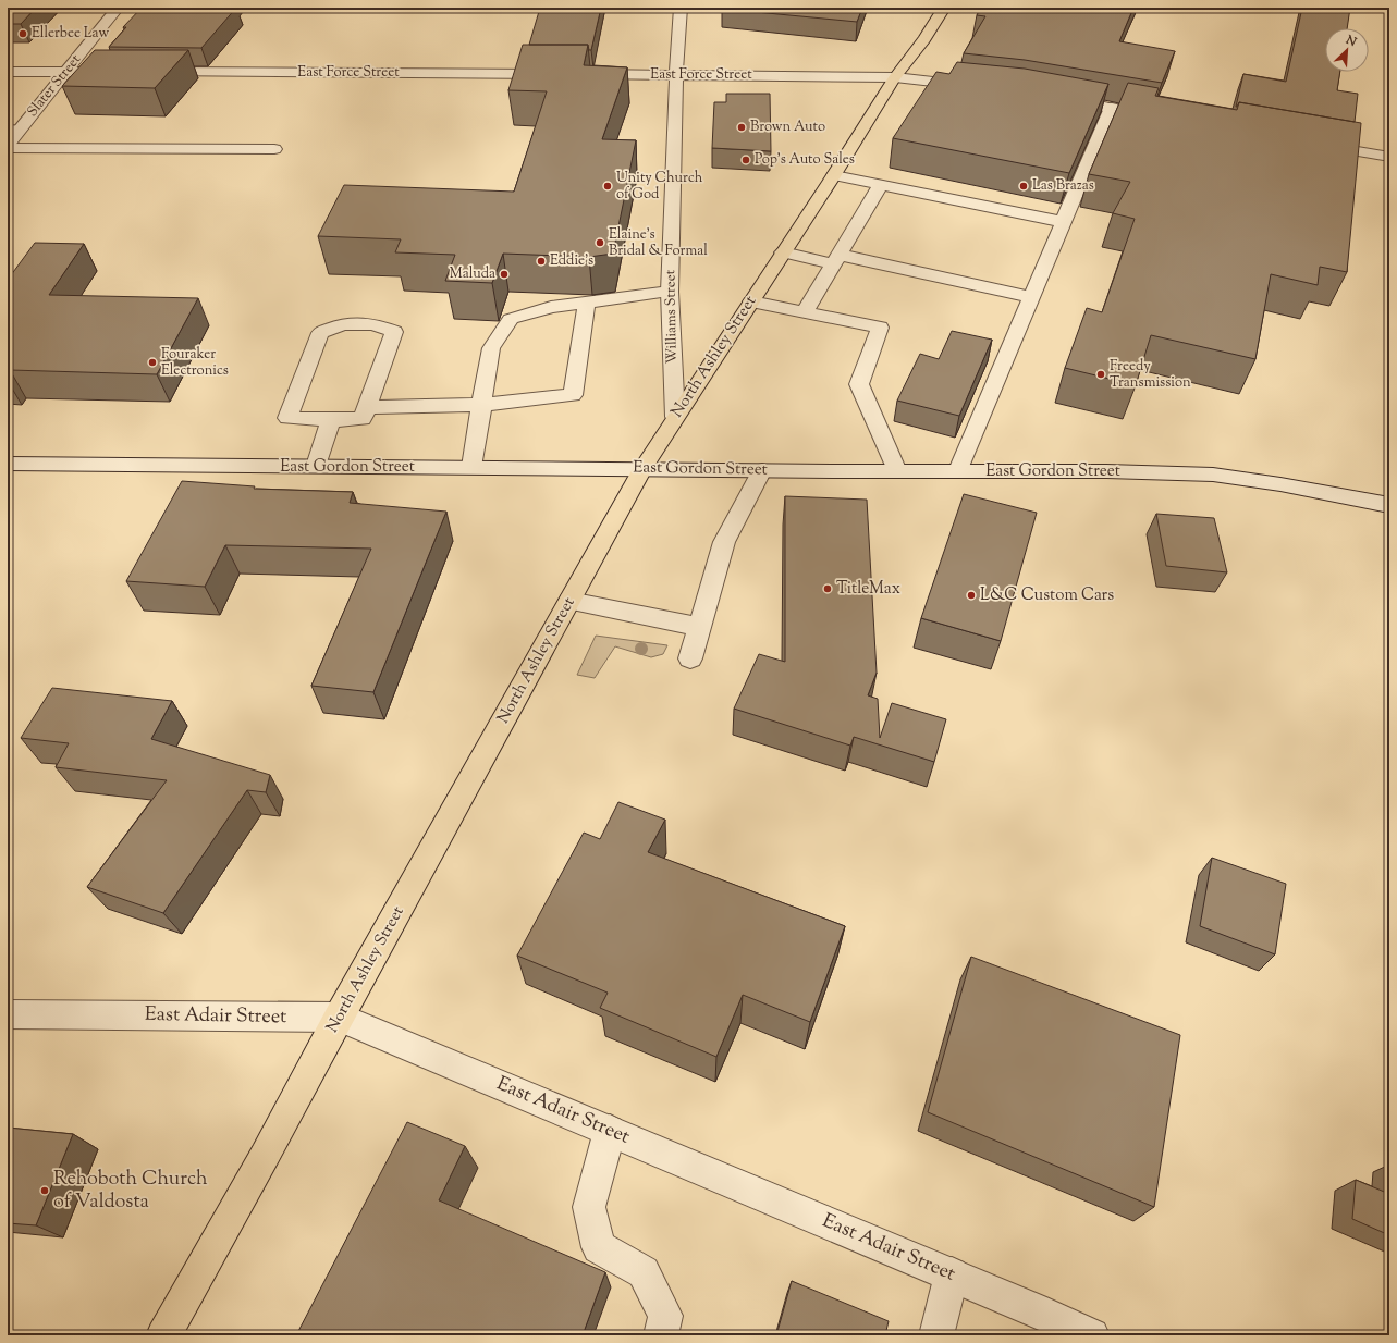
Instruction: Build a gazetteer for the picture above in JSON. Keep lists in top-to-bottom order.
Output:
{
  "streets": {
    "main road": ["North Ashley Street"],
    "street": [
      "East Force Street",
      "Slater Street",
      "Williams Street",
      "East Gordon Street",
      "East Adair Street"
    ]
  },
  "crossings": [
    ["East Force Street", "Williams Street"],
    ["East Force Street", "North Ashley Street"],
    ["Williams Street", "North Ashley Street"],
    ["North Ashley Street", "East Gordon Street"],
    ["North Ashley Street", "East Adair Street"]
  ],
  "places": [
    "Ellerbee Law",
    "Brown Auto",
    "Pop's Auto Sales",
    "Unity Church of God",
    "Las Brazas",
    "Elaine's Bridal & Formal",
    "Eddie's",
    "Maluda",
    "Fouraker Electronics",
    "Freedy Transmission",
    "TitleMax",
    "L&C Custom Cars",
    "Rehoboth Church of Valdosta"
  ],
  "north": "top right"
}
